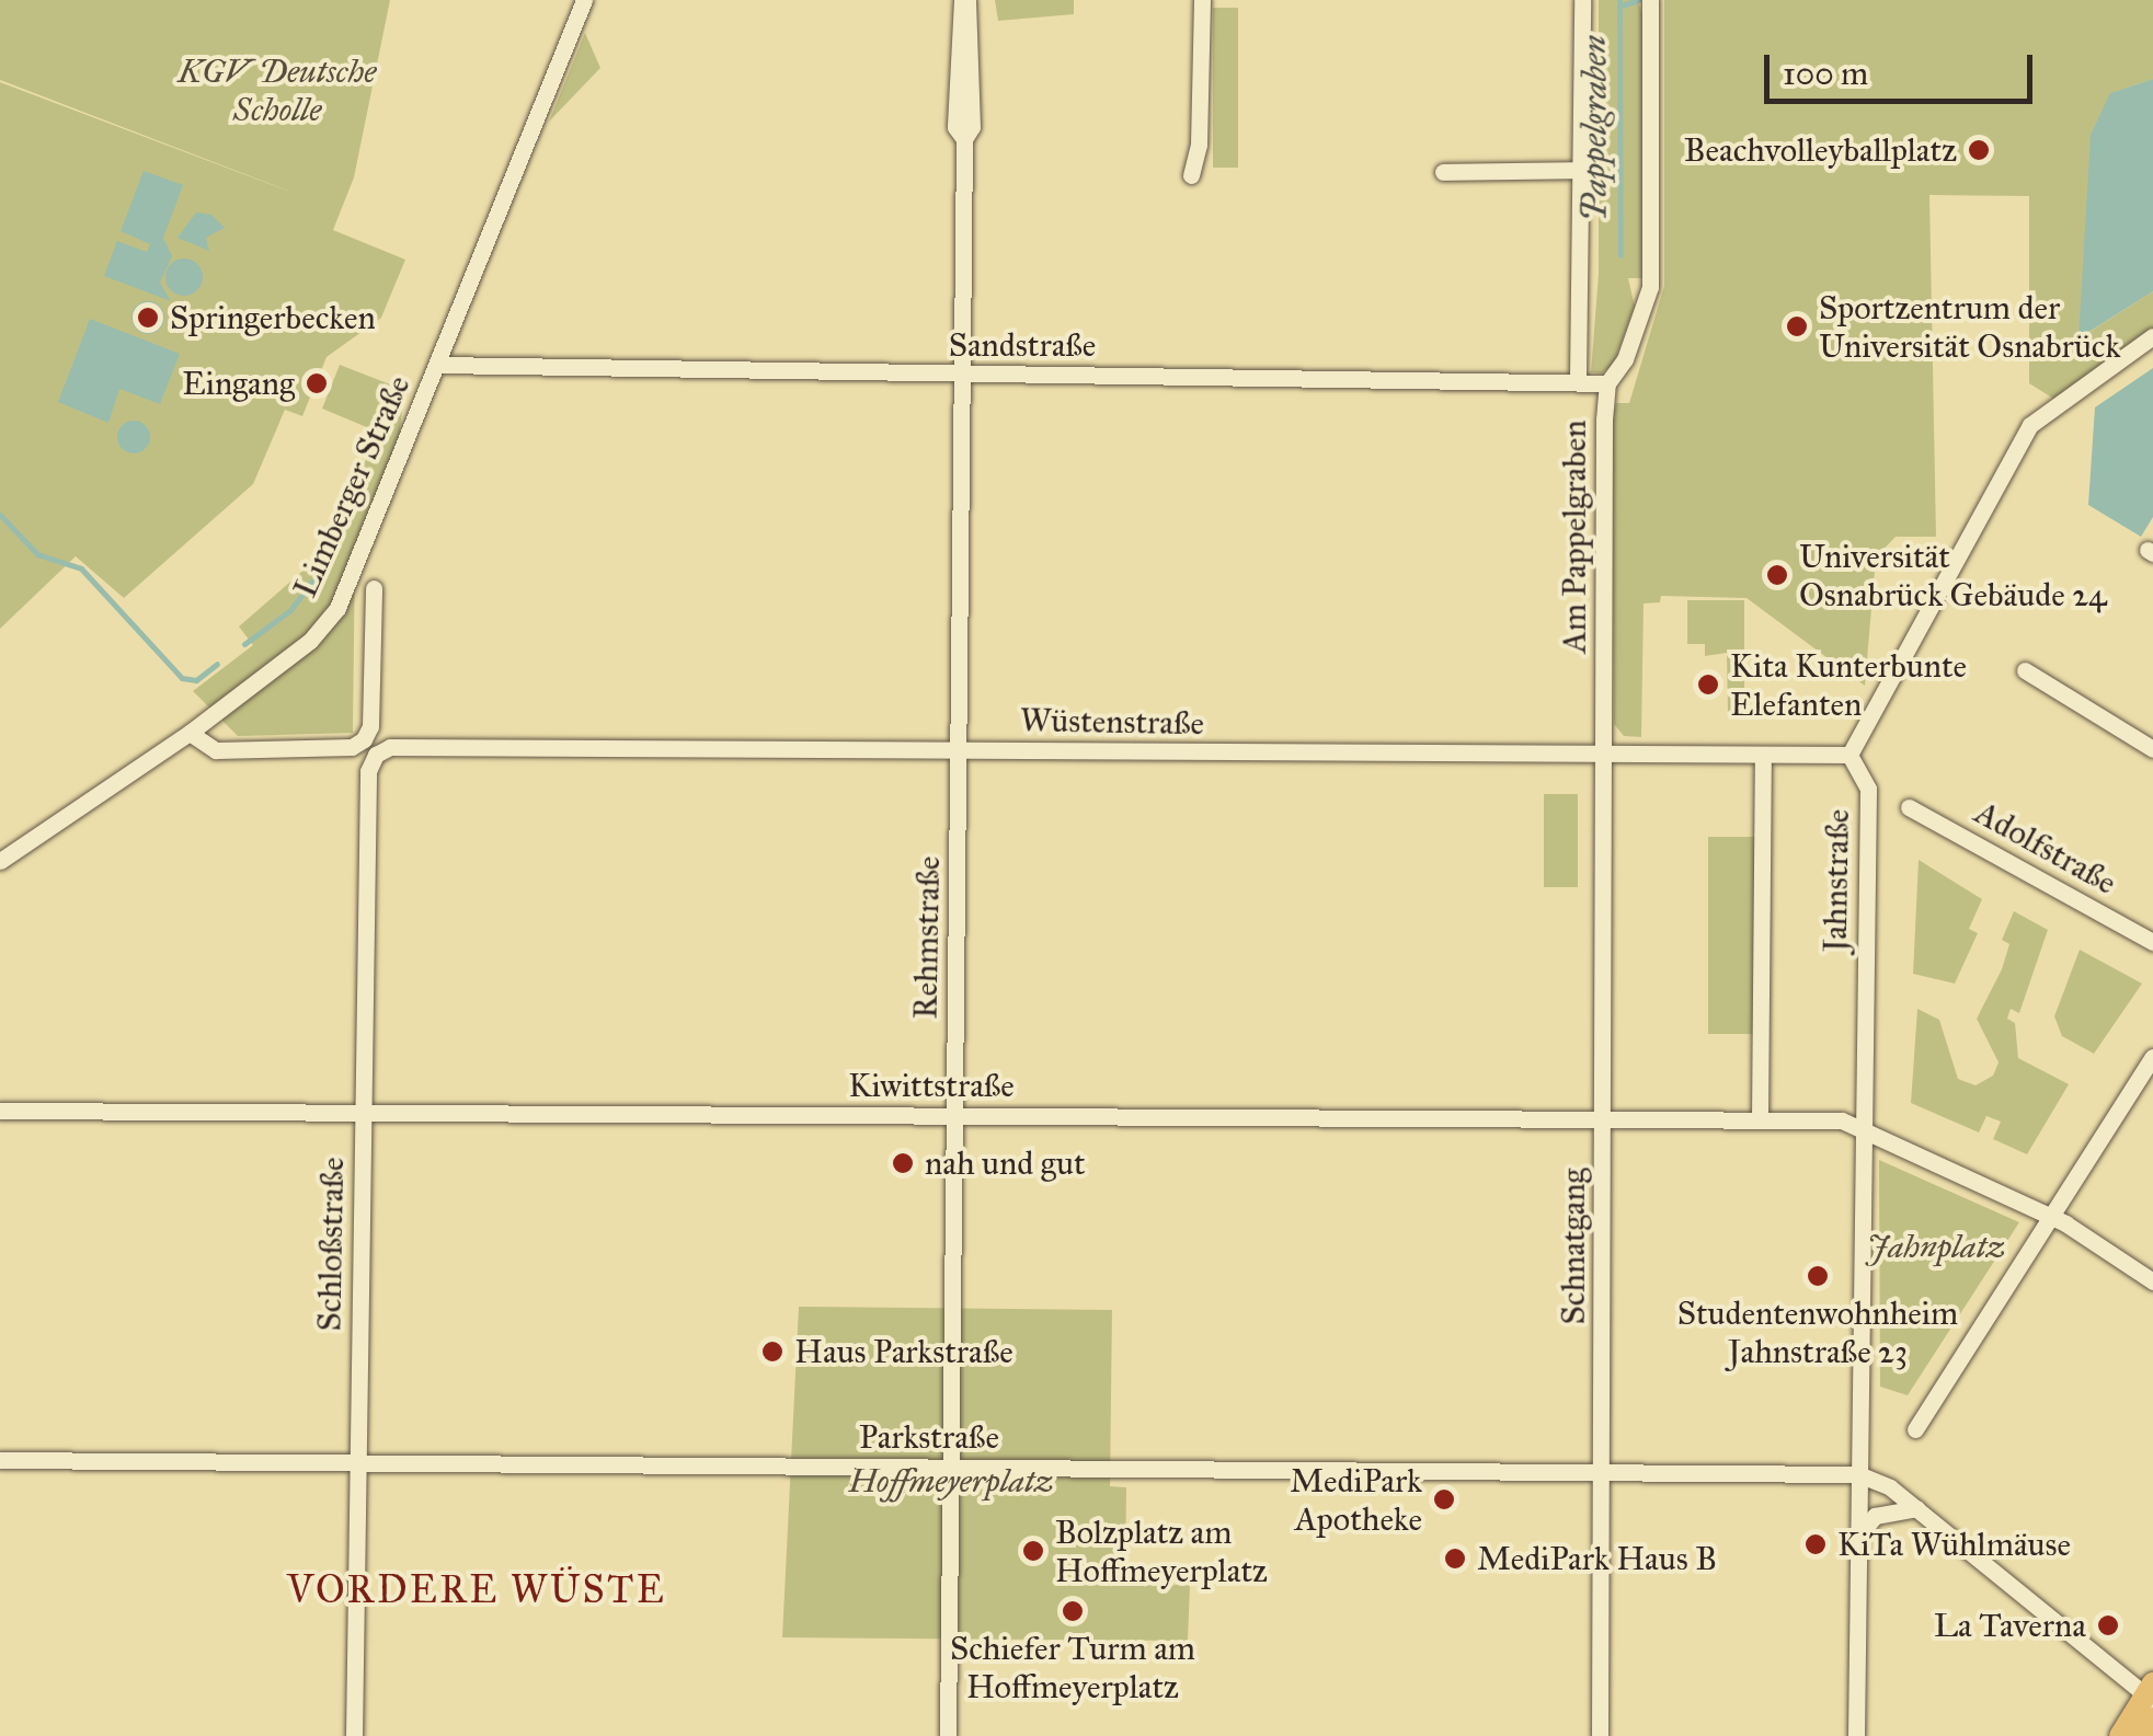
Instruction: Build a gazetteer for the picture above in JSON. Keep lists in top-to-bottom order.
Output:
{
  "streets": {
    "street": [
      "Sandstraße",
      "Limberger Straße",
      "Am Pappelgraben",
      "Wüstenstraße",
      "Adolfstraße",
      "Jahnstraße",
      "Rehmstraße",
      "Kiwittstraße",
      "Schloßstraße",
      "Schnatgang",
      "Parkstraße"
    ]
  },
  "crossings": [
    ["Sandstraße", "Limberger Straße"],
    ["Sandstraße", "Am Pappelgraben"],
    ["Sandstraße", "Rehmstraße"],
    ["Am Pappelgraben", "Wüstenstraße"],
    ["Am Pappelgraben", "Schnatgang"],
    ["Wüstenstraße", "Jahnstraße"],
    ["Wüstenstraße", "Rehmstraße"],
    ["Wüstenstraße", "Schloßstraße"],
    ["Wüstenstraße", "Schnatgang"],
    ["Jahnstraße", "Kiwittstraße"],
    ["Jahnstraße", "Parkstraße"],
    ["Rehmstraße", "Kiwittstraße"],
    ["Rehmstraße", "Parkstraße"],
    ["Kiwittstraße", "Schloßstraße"],
    ["Kiwittstraße", "Schnatgang"],
    ["Schloßstraße", "Parkstraße"],
    ["Schnatgang", "Parkstraße"]
  ],
  "districts": ["VORDERE WÜSTE"],
  "water": ["Pappelgraben"],
  "parks": ["KGV Deutsche Scholle", "Jahnplatz", "Hoffmeyerplatz"],
  "places": [
    "Beachvolleyballplatz",
    "Springerbecken",
    "Sportzentrum der Universität Osnabrück",
    "Eingang",
    "Universität Osnabrück Gebäude 24",
    "Kita Kunterbunte Elefanten",
    "nah und gut",
    "Studentenwohnheim Jahnstraße 23",
    "Haus Parkstraße",
    "MediPark Apotheke",
    "KiTa Wühlmäuse",
    "Bolzplatz am Hoffmeyerplatz",
    "MediPark Haus B",
    "Schiefer Turm am Hoffmeyerplatz",
    "La Taverna"
  ],
  "scale_bar": "100 m"
}
